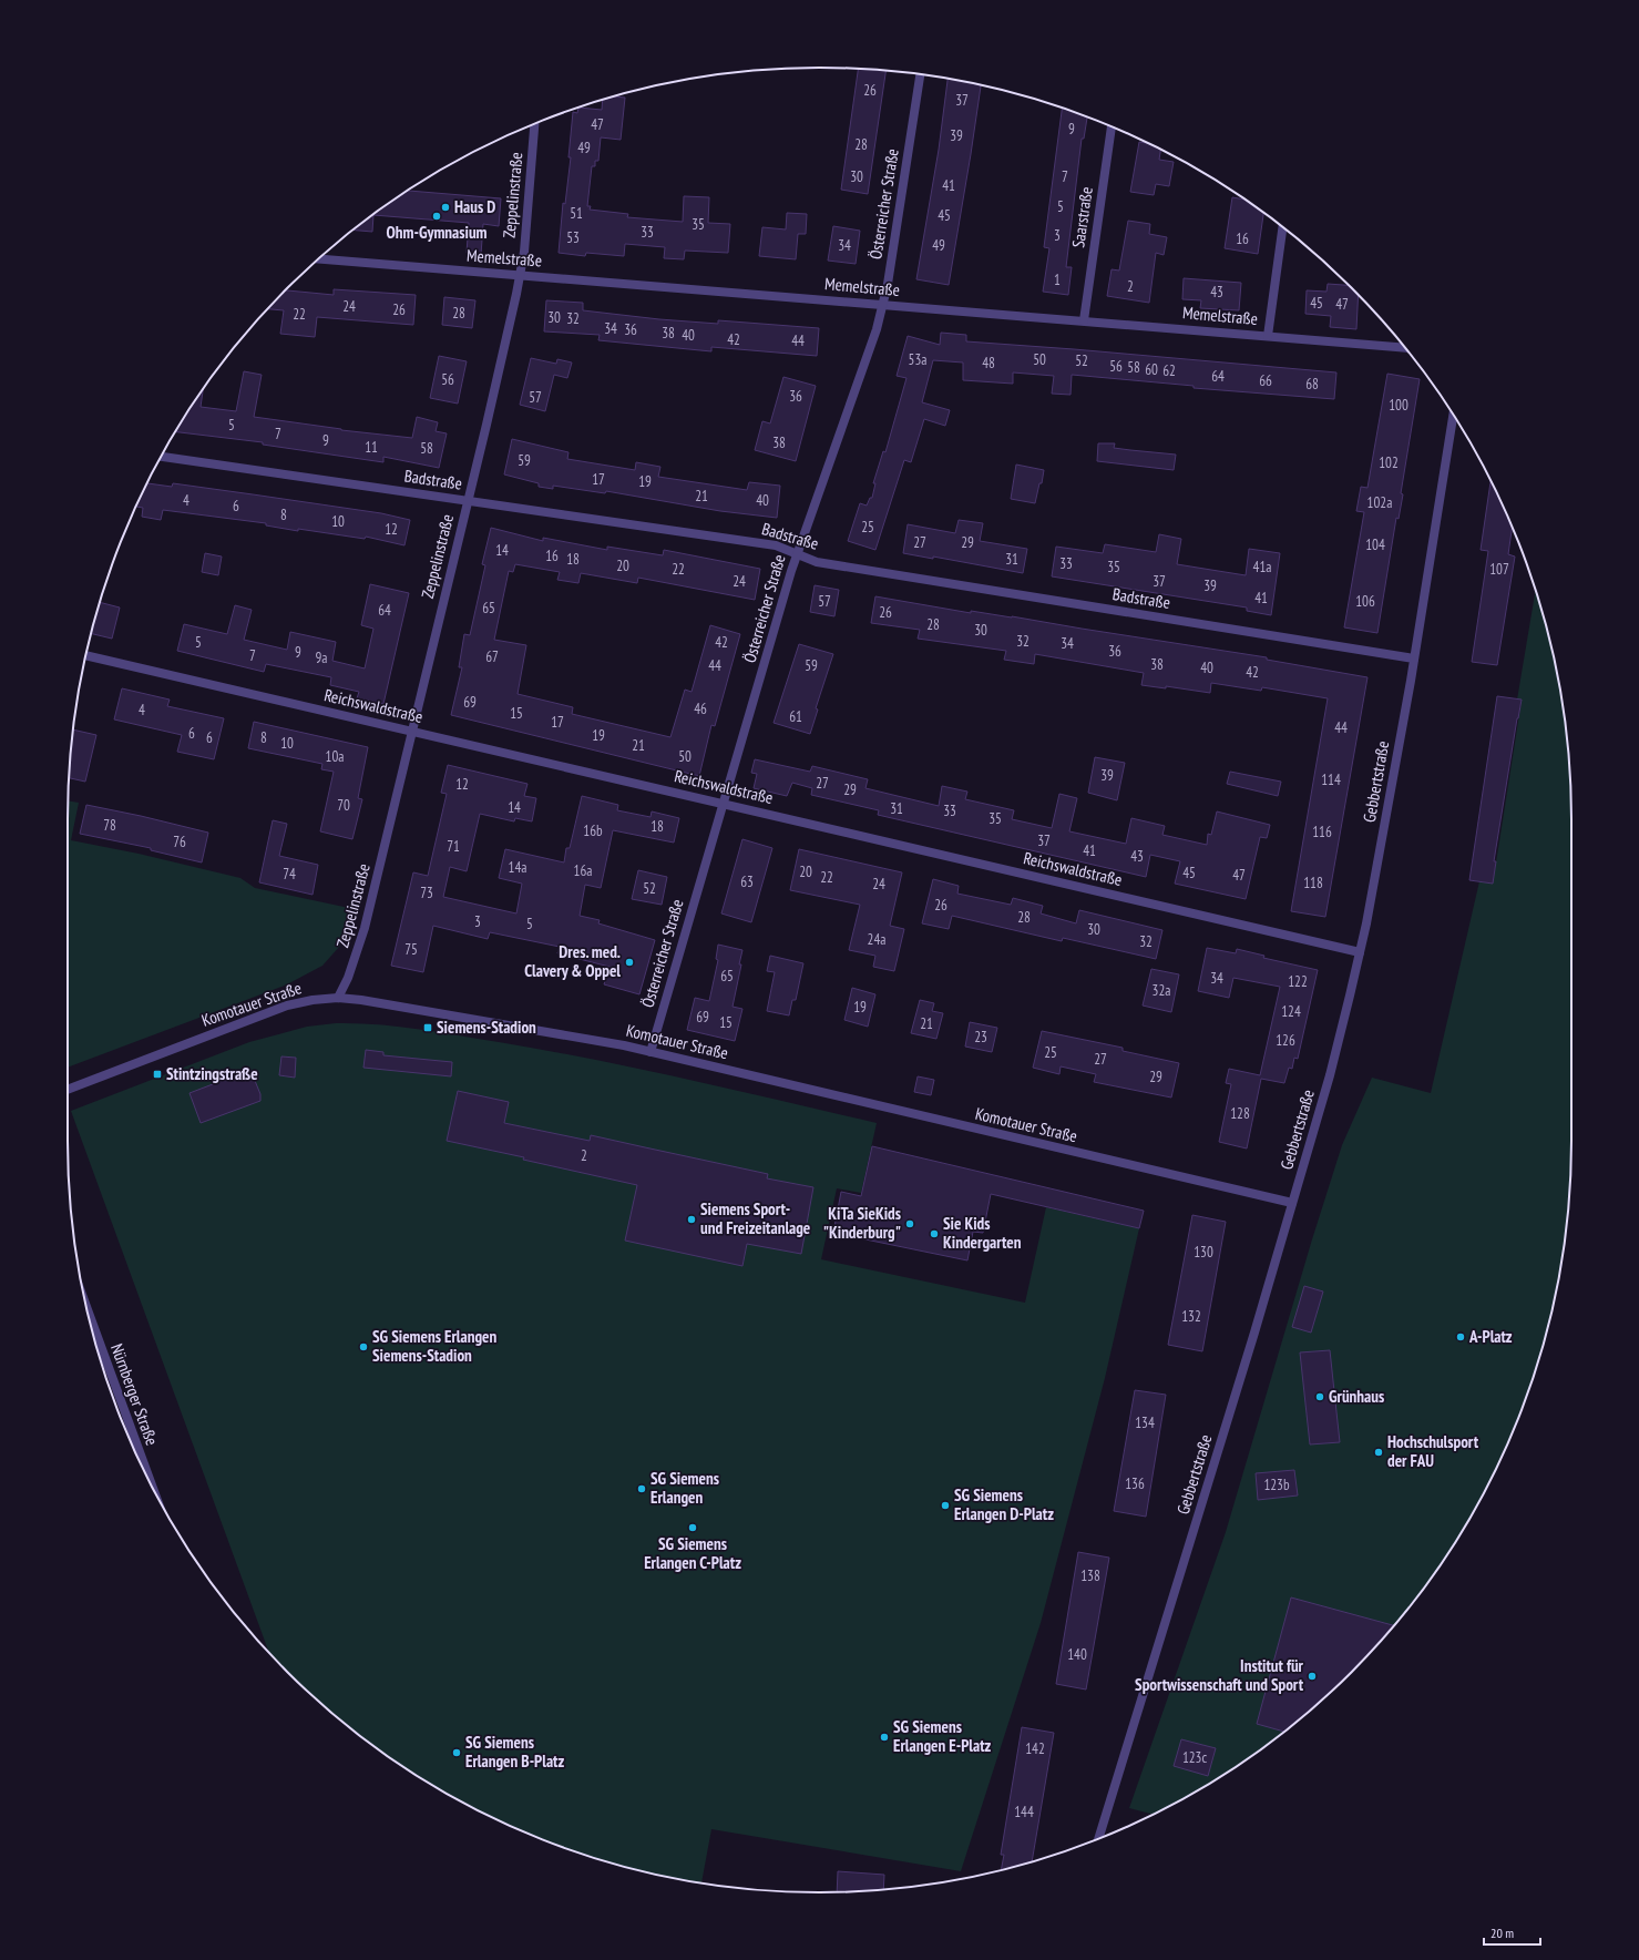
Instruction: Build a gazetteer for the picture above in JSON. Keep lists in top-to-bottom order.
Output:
{
  "streets": {
    "street": [
      "Zeppelinstraße",
      "Österreicher Straße",
      "Saarstraße",
      "Memelstraße",
      "Badstraße",
      "Reichswaldstraße",
      "Gebbertstraße",
      "Komotauer Straße",
      "Nürnberger Straße"
    ]
  },
  "crossings": [
    ["Zeppelinstraße", "Memelstraße"],
    ["Zeppelinstraße", "Badstraße"],
    ["Zeppelinstraße", "Reichswaldstraße"],
    ["Zeppelinstraße", "Komotauer Straße"],
    ["Österreicher Straße", "Memelstraße"],
    ["Österreicher Straße", "Badstraße"],
    ["Österreicher Straße", "Reichswaldstraße"],
    ["Österreicher Straße", "Komotauer Straße"],
    ["Saarstraße", "Memelstraße"],
    ["Badstraße", "Gebbertstraße"],
    ["Reichswaldstraße", "Gebbertstraße"],
    ["Gebbertstraße", "Komotauer Straße"]
  ],
  "places": {
    "other": [
      "Haus D",
      "Ohm-Gymnasium",
      "Dres. med. Clavery & Oppel",
      "Siemens Sport- und Freizeitanlage",
      "KiTa SieKids \"Kinderburg\"",
      "Sie Kids Kindergarten",
      "A-Platz",
      "SG Siemens Erlangen Siemens-Stadion",
      "Grünhaus",
      "Hochschulsport der FAU",
      "SG Siemens Erlangen",
      "SG Siemens Erlangen D-Platz",
      "SG Siemens Erlangen C-Platz",
      "Institut für Sportwissenschaft und Sport",
      "SG Siemens Erlangen E-Platz",
      "SG Siemens Erlangen B-Platz"
    ],
    "transit": ["Siemens-Stadion", "Stintzingstraße"]
  },
  "house_numbers": [
    "26",
    "37",
    "47",
    "9",
    "39",
    "28",
    "49",
    "30",
    "7",
    "41",
    "5",
    "51",
    "45",
    "35",
    "33",
    "3",
    "53",
    "16",
    "34",
    "49",
    "1",
    "2",
    "43",
    "45",
    "47",
    "24",
    "26",
    "28",
    "22",
    "30",
    "32",
    "34",
    "36",
    "38",
    "40",
    "42",
    "44",
    "53a",
    "50",
    "52",
    "48",
    "56",
    "58",
    "60",
    "62",
    "64",
    "56",
    "66",
    "68",
    "36",
    "57",
    "100",
    "5",
    "7",
    "9",
    "38",
    "11",
    "58",
    "59",
    "102",
    "17",
    "19",
    "21",
    "4",
    "40",
    "102a",
    "6",
    "8",
    "10",
    "25",
    "12",
    "27",
    "29",
    "104",
    "14",
    "16",
    "18",
    "31",
    "33",
    "20",
    "35",
    "41a",
    "22",
    "107",
    "24",
    "37",
    "39",
    "41",
    "57",
    "106",
    "65",
    "64",
    "26",
    "28",
    "30",
    "32",
    "5",
    "42",
    "34",
    "36",
    "9",
    "7",
    "67",
    "9a",
    "38",
    "44",
    "59",
    "40",
    "42",
    "69",
    "46",
    "4",
    "15",
    "61",
    "17",
    "44",
    "6",
    "19",
    "6",
    "8",
    "10",
    "21",
    "10a",
    "50",
    "39",
    "114",
    "27",
    "12",
    "29",
    "70",
    "14",
    "31",
    "33",
    "35",
    "78",
    "18",
    "16b",
    "116",
    "37",
    "76",
    "71",
    "41",
    "43",
    "14a",
    "16a",
    "20",
    "45",
    "74",
    "47",
    "22",
    "63",
    "118",
    "24",
    "52",
    "73",
    "26",
    "28",
    "3",
    "5",
    "30",
    "24a",
    "32",
    "75",
    "65",
    "34",
    "122",
    "32a",
    "19",
    "124",
    "69",
    "15",
    "21",
    "23",
    "126",
    "25",
    "27",
    "29",
    "128",
    "2",
    "130",
    "132",
    "134",
    "136",
    "123b",
    "138",
    "140",
    "142",
    "123c",
    "144"
  ],
  "scale_bar": "20 m"
}
